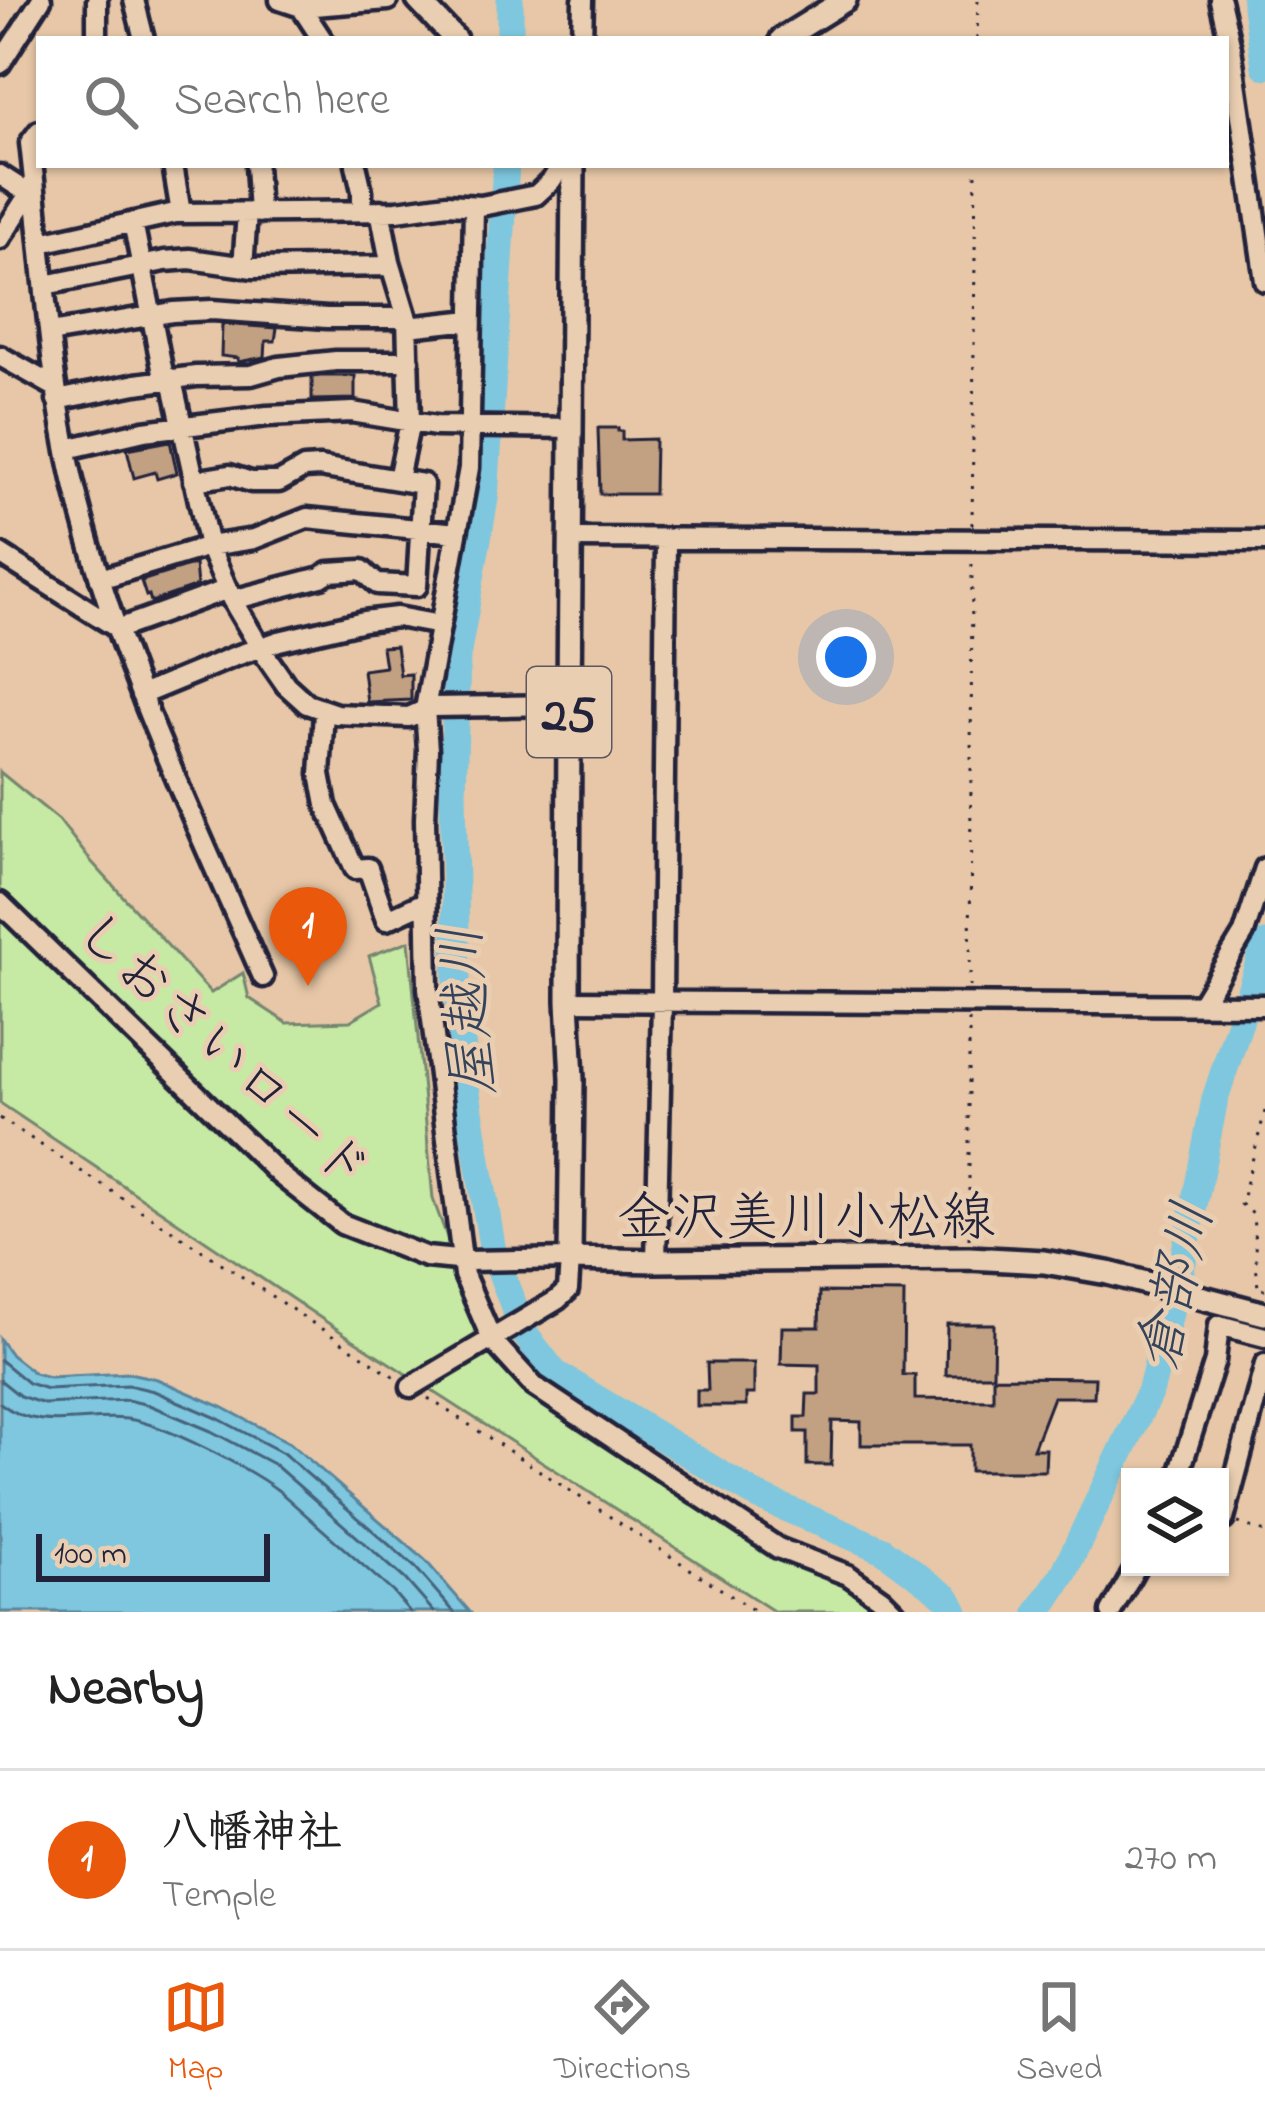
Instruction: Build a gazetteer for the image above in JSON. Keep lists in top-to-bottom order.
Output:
{
  "streets": {
    "main road": ["25", "金沢美川小松線"],
    "street": ["しおさいロード"]
  },
  "crossings": [
    ["しおさいロード", "金沢美川小松線"]
  ],
  "water": ["屋越川", "倉部川"],
  "scale_bar": "100 m",
  "page": {
    "search": "Search here",
    "pins": "1",
    "scale": "100 m",
    "heading": "Nearby",
    "list": [
      {
        "mark": "1",
        "name": "八幡神社",
        "note": "Temple",
        "value": "270 m"
      }
    ],
    "nav": ["Map", "Directions", "Saved"]
  }
}
